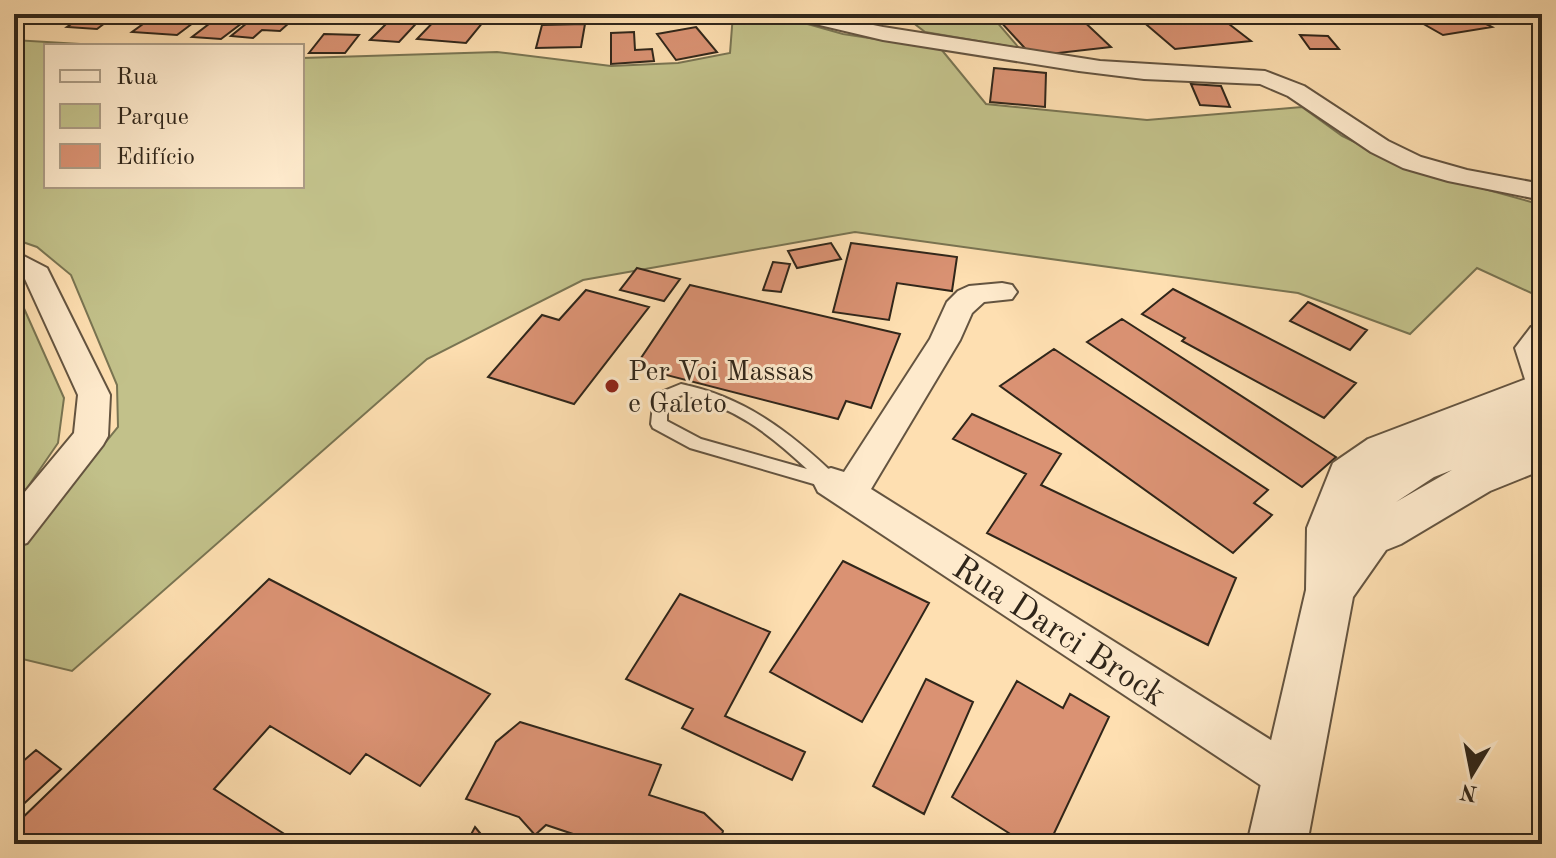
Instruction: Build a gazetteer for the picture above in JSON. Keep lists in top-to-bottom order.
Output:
{
  "streets": {
    "street": ["Rua Darci Brock"]
  },
  "places": ["Per Voi Massas e Galeto"],
  "legend": ["Rua", "Parque", "Edifício"],
  "north": "bottom"
}
